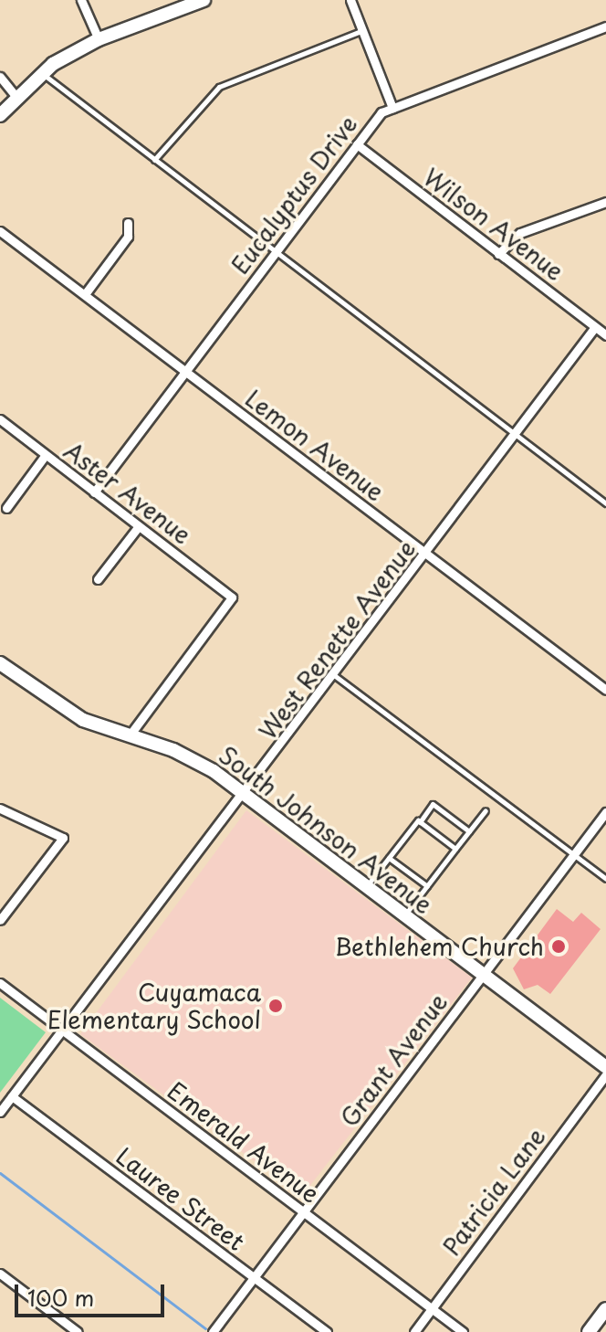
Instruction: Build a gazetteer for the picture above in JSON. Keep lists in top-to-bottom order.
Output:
{
  "streets": {
    "street": [
      "Eucalyptus Drive",
      "Wilson Avenue",
      "Lemon Avenue",
      "Aster Avenue",
      "West Renette Avenue",
      "South Johnson Avenue",
      "Grant Avenue",
      "Emerald Avenue",
      "Patricia Lane",
      "Lauree Street"
    ]
  },
  "crossings": [
    ["Eucalyptus Drive", "Wilson Avenue"],
    ["Eucalyptus Drive", "Lemon Avenue"],
    ["Eucalyptus Drive", "Aster Avenue"],
    ["Wilson Avenue", "West Renette Avenue"],
    ["Lemon Avenue", "West Renette Avenue"],
    ["Aster Avenue", "South Johnson Avenue"],
    ["West Renette Avenue", "South Johnson Avenue"],
    ["West Renette Avenue", "Emerald Avenue"],
    ["West Renette Avenue", "Lauree Street"],
    ["South Johnson Avenue", "Grant Avenue"],
    ["Grant Avenue", "Emerald Avenue"],
    ["Grant Avenue", "Lauree Street"],
    ["Emerald Avenue", "Patricia Lane"]
  ],
  "places": ["Bethlehem Church", "Cuyamaca Elementary School"],
  "scale_bar": "100 m"
}
